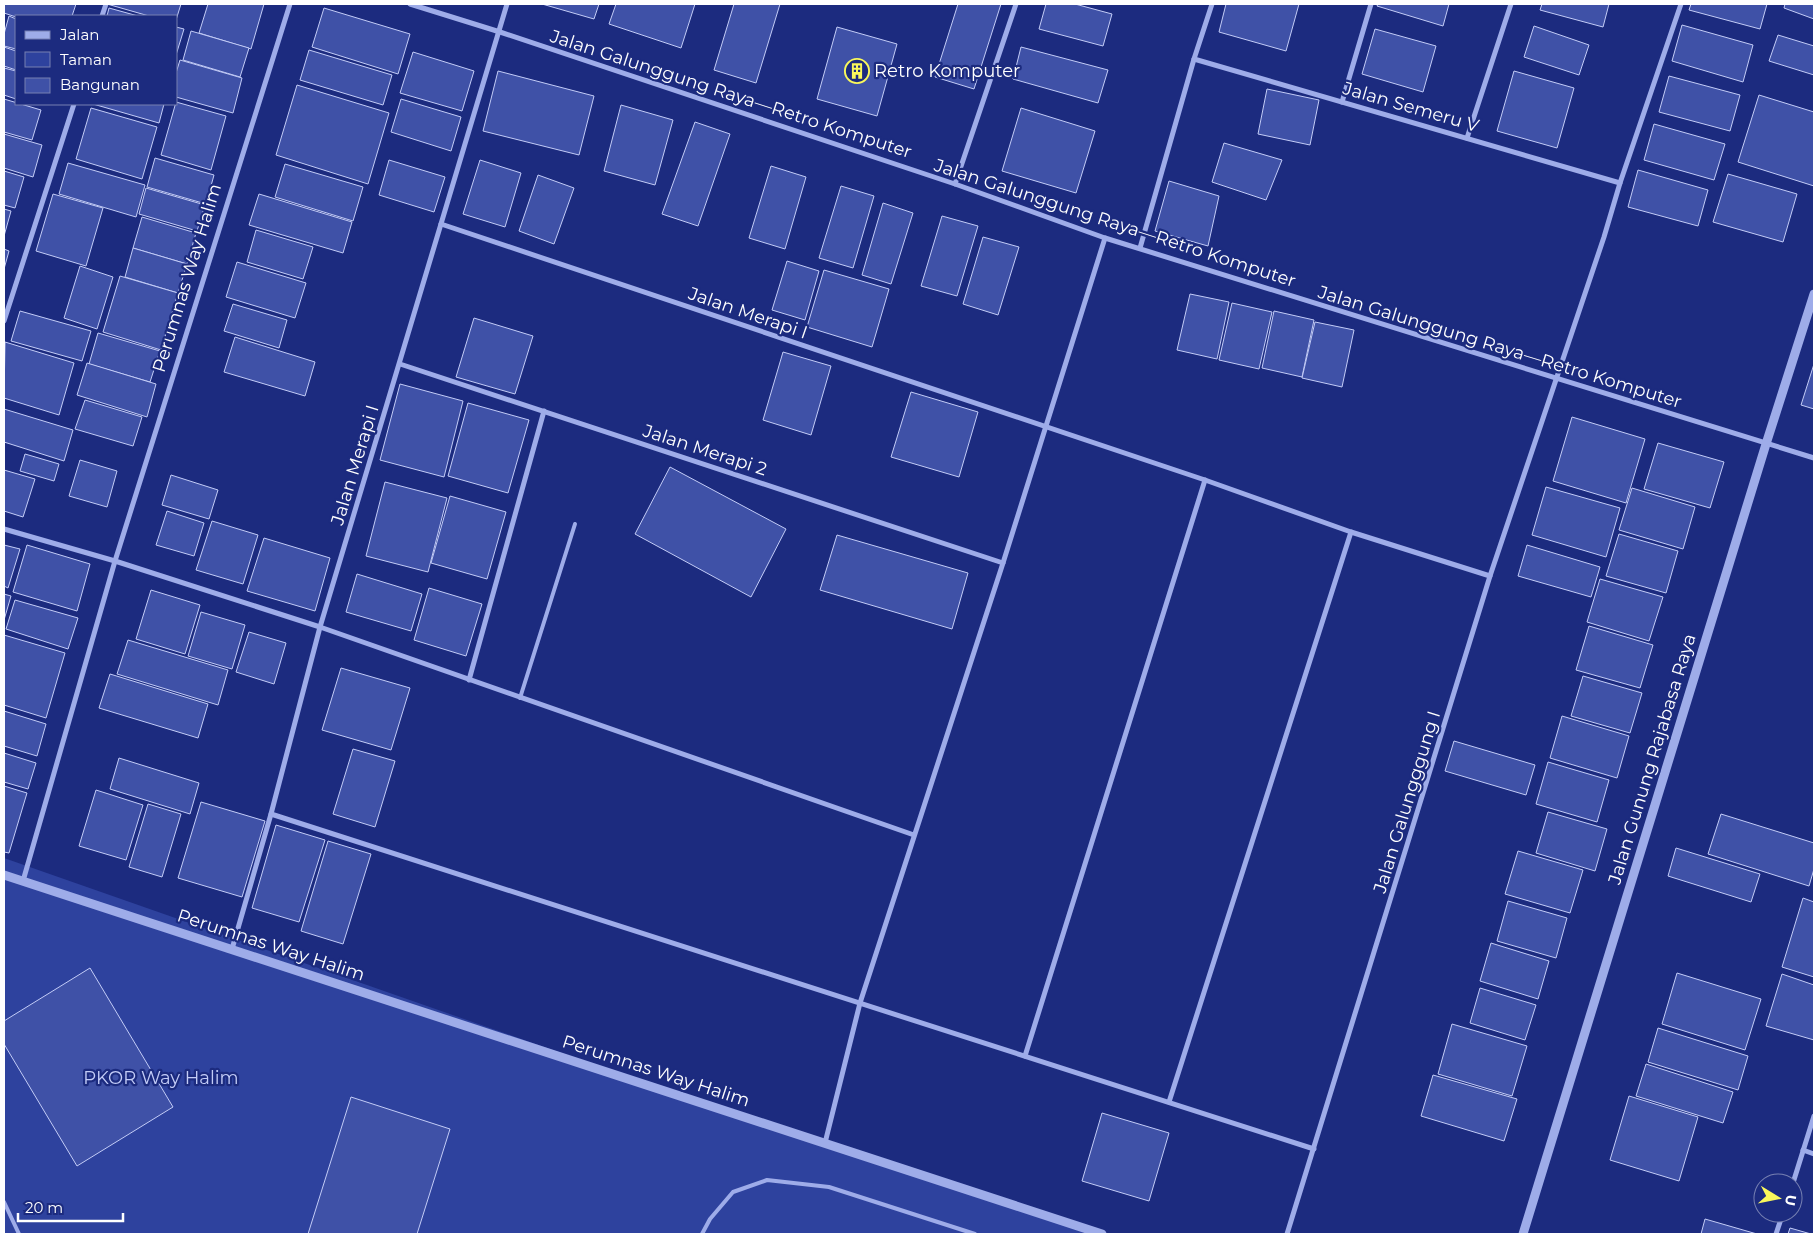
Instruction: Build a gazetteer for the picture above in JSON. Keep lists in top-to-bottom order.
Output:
{
  "streets": {
    "street": [
      "Jalan Galunggung Raya—Retro Komputer",
      "Jalan Semeru V",
      "Perumnas Way Halim",
      "Jalan Merapi I",
      "Jalan Merapi 2",
      "Jalan Gunung Rajabasa Raya",
      "Jalan Galungggung I"
    ]
  },
  "crossings": [
    ["Jalan Galunggung Raya—Retro Komputer", "Jalan Merapi I"],
    ["Jalan Galunggung Raya—Retro Komputer", "Jalan Gunung Rajabasa Raya"],
    ["Jalan Galunggung Raya—Retro Komputer", "Jalan Galungggung I"],
    ["Jalan Semeru V", "Jalan Galungggung I"],
    ["Perumnas Way Halim", "Jalan Merapi I"],
    ["Jalan Merapi I", "Jalan Merapi 2"],
    ["Jalan Merapi I", "Jalan Galungggung I"]
  ],
  "parks": ["PKOR Way Halim"],
  "places": {
    "building": ["Retro Komputer"]
  },
  "legend": ["Jalan", "Taman", "Bangunan"],
  "scale_bar": "20 m",
  "north": "right"
}
